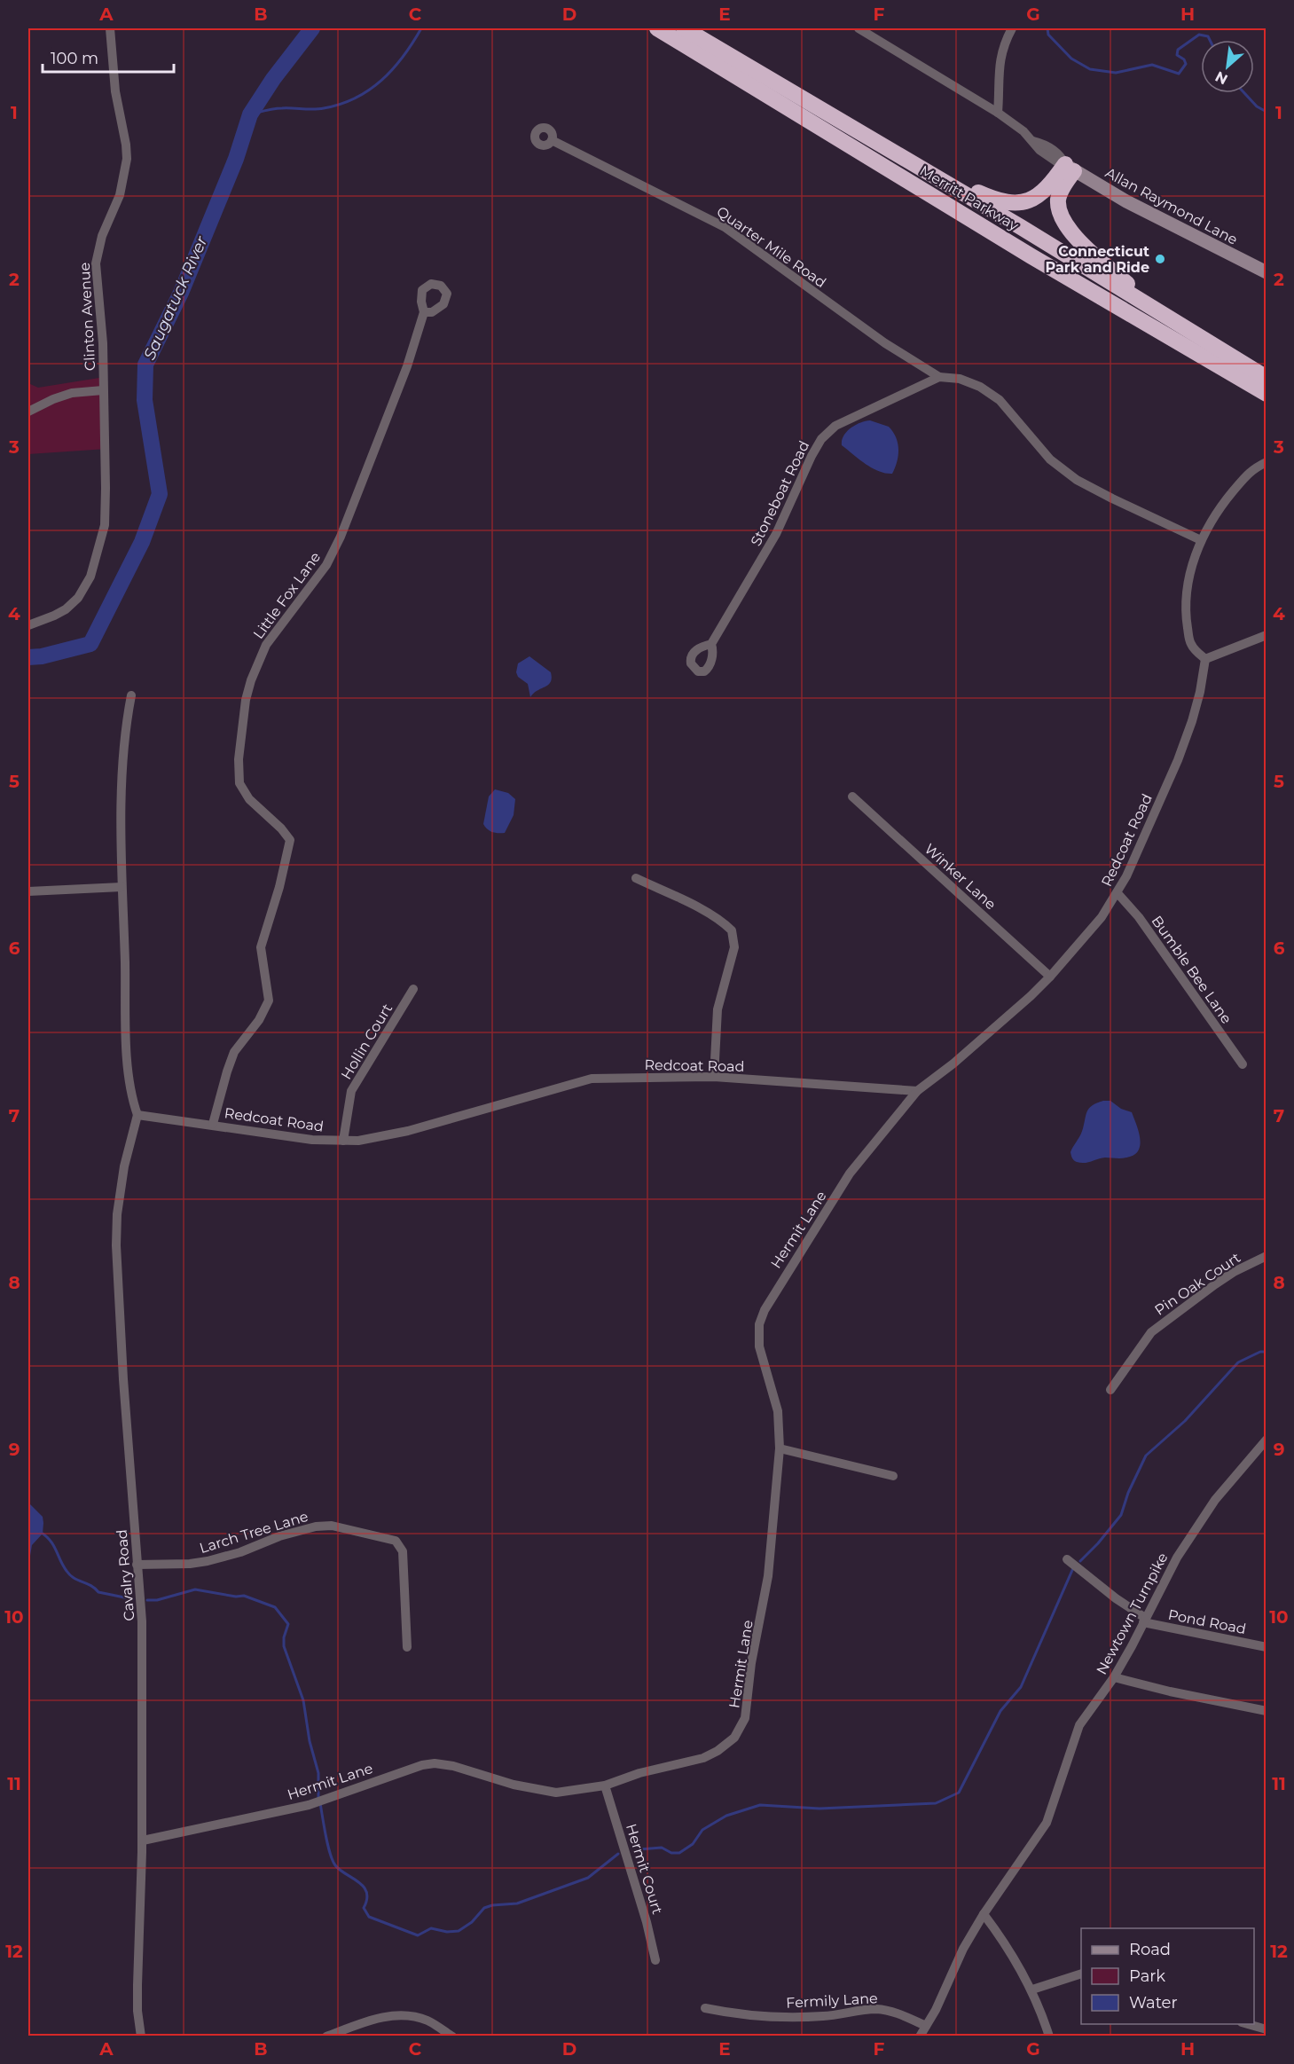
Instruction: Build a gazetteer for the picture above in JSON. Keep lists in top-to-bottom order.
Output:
{
  "streets": {
    "highway": ["Merritt Parkway"],
    "main road": ["Allan Raymond Lane"],
    "street": [
      "Quarter Mile Road",
      "Clinton Avenue",
      "Stoneboat Road",
      "Little Fox Lane",
      "Redcoat Road",
      "Winker Lane",
      "Bumble Bee Lane",
      "Hollin Court",
      "Hermit Lane",
      "Pin Oak Court",
      "Larch Tree Lane",
      "Cavalry Road",
      "Newtown Turnpike",
      "Pond Road",
      "Hermit Court",
      "Fermily Lane"
    ]
  },
  "crossings": [
    ["Quarter Mile Road", "Stoneboat Road"],
    ["Little Fox Lane", "Redcoat Road"],
    ["Redcoat Road", "Winker Lane"],
    ["Redcoat Road", "Bumble Bee Lane"],
    ["Redcoat Road", "Hollin Court"],
    ["Redcoat Road", "Hermit Lane"],
    ["Redcoat Road", "Cavalry Road"],
    ["Hermit Lane", "Cavalry Road"],
    ["Hermit Lane", "Hermit Court"],
    ["Larch Tree Lane", "Cavalry Road"],
    ["Newtown Turnpike", "Pond Road"],
    ["Newtown Turnpike", "Fermily Lane"]
  ],
  "water": ["Saugatuck River"],
  "places": ["Connecticut Park and Ride"],
  "legend": ["Road", "Park", "Water"],
  "scale_bar": "100 m",
  "north": "bottom left",
  "grid": {
    "columns": [
      "A",
      "B",
      "C",
      "D",
      "E",
      "F",
      "G",
      "H"
    ],
    "rows": [
      "1",
      "2",
      "3",
      "4",
      "5",
      "6",
      "7",
      "8",
      "9",
      "10",
      "11",
      "12"
    ]
  }
}
